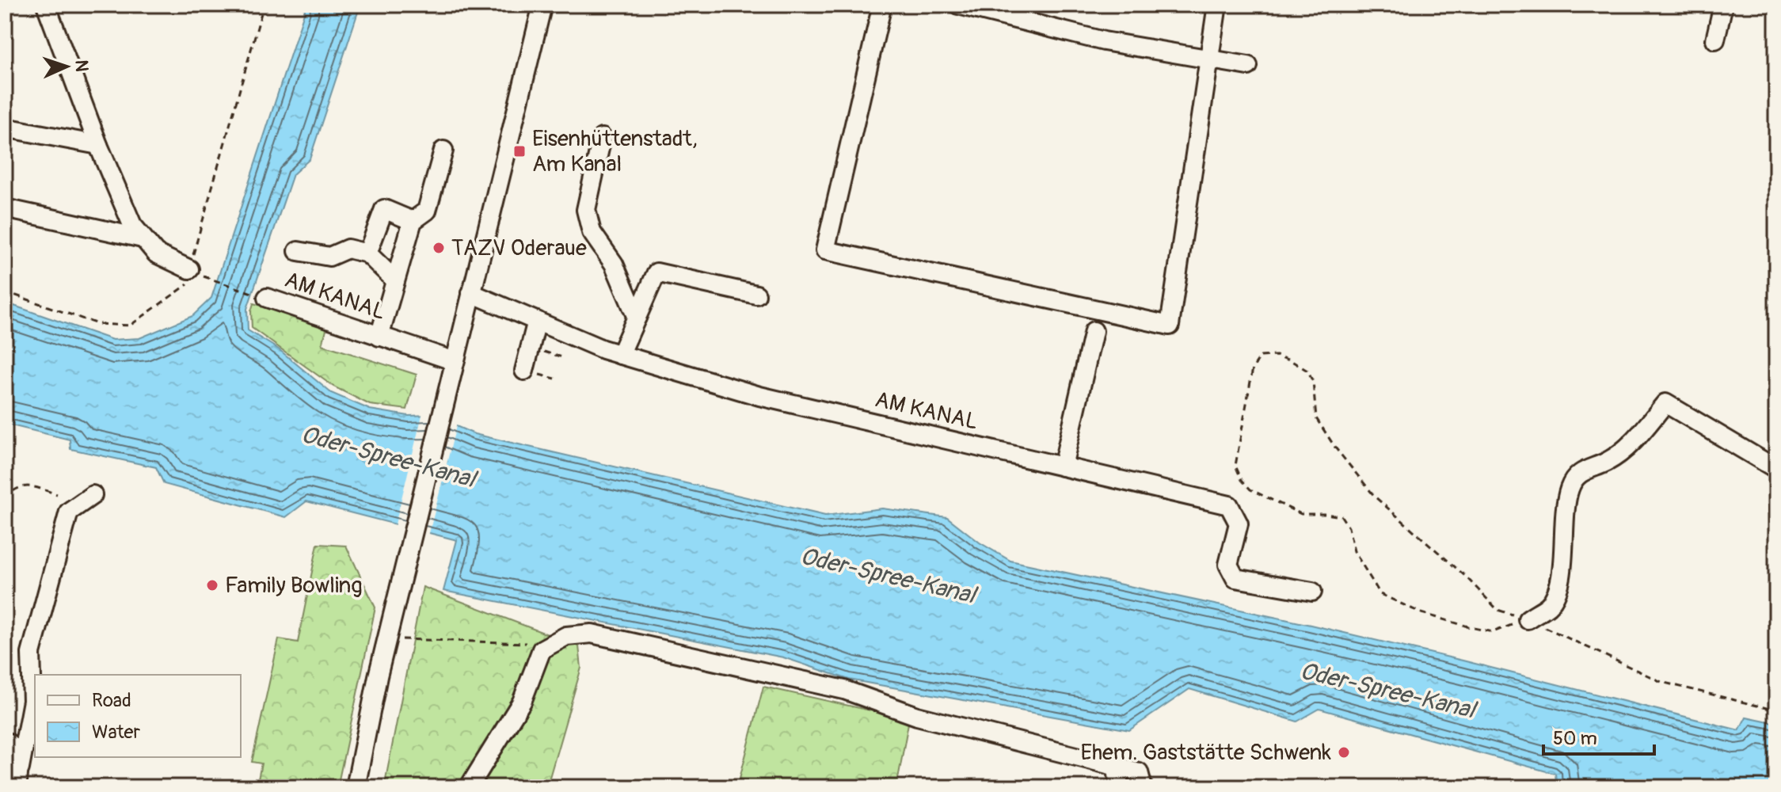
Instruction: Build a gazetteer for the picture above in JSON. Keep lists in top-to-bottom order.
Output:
{
  "streets": {
    "street": ["AM KANAL"]
  },
  "water": ["Oder-Spree-Kanal"],
  "places": {
    "transit": ["Eisenhüttenstadt, Am Kanal"],
    "other": ["TAZV Oderaue", "Family Bowling", "Ehem. Gaststätte Schwenk"]
  },
  "legend": ["Road", "Water"],
  "scale_bar": "50 m",
  "north": "right"
}
